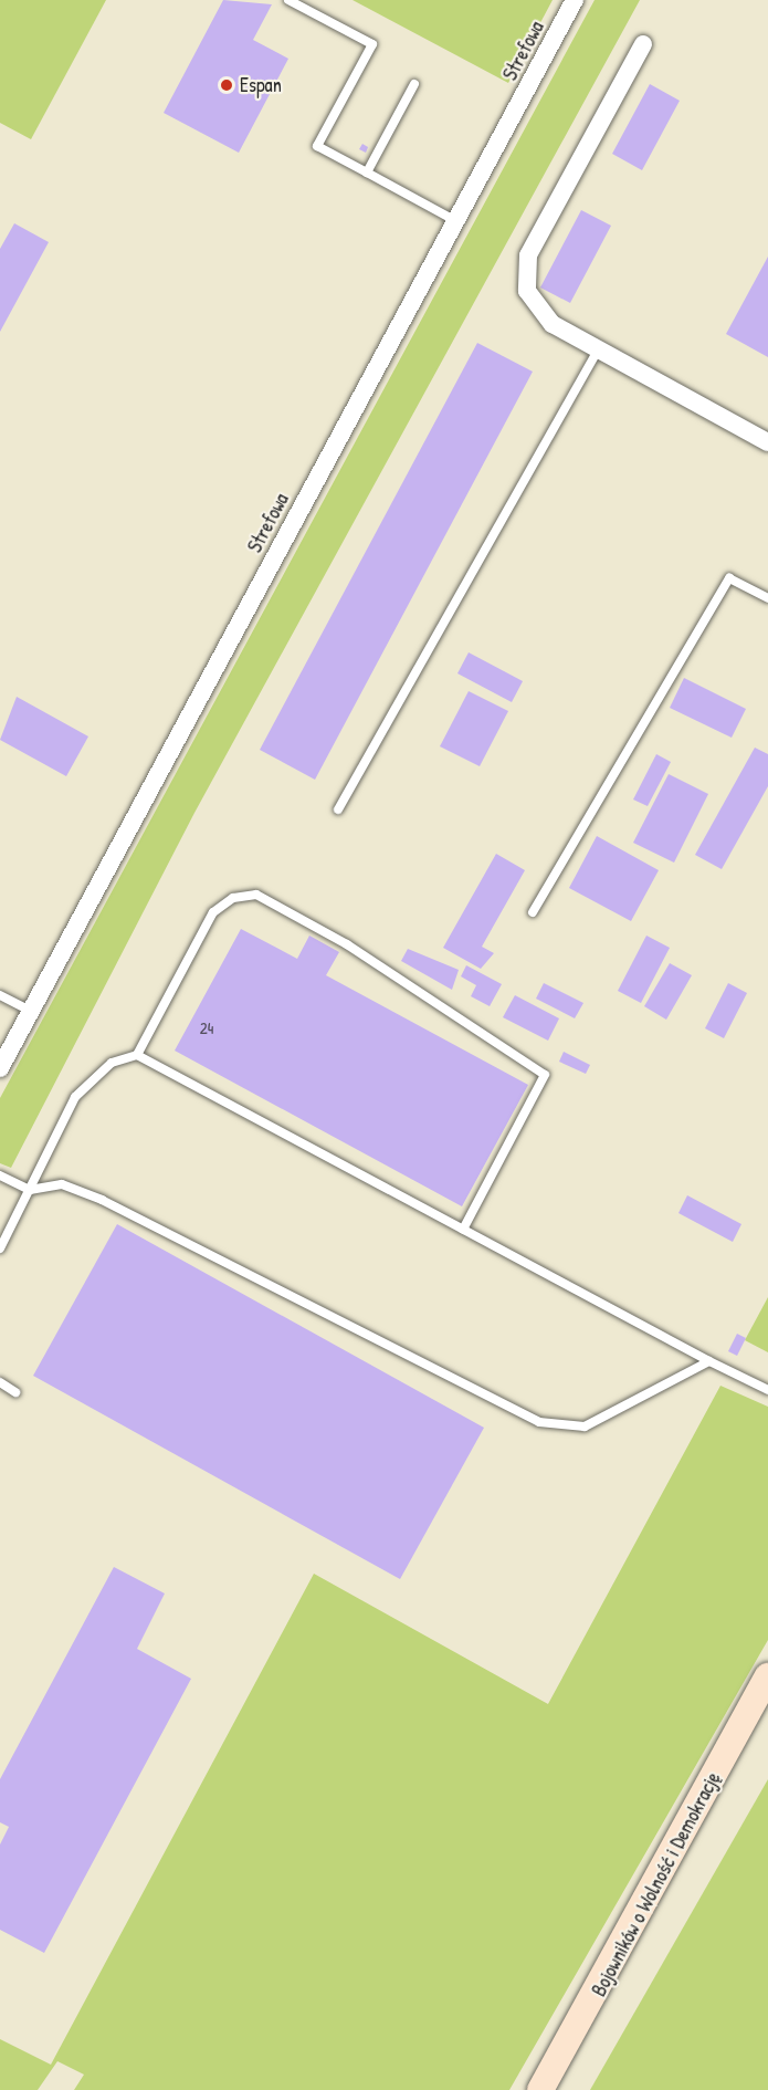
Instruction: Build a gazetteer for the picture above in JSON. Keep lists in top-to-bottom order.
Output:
{
  "streets": {
    "main road": ["Bojowników o Wolność i Demokrację"],
    "street": ["Strefowa"]
  },
  "places": ["Espan"],
  "house_numbers": ["24"]
}
